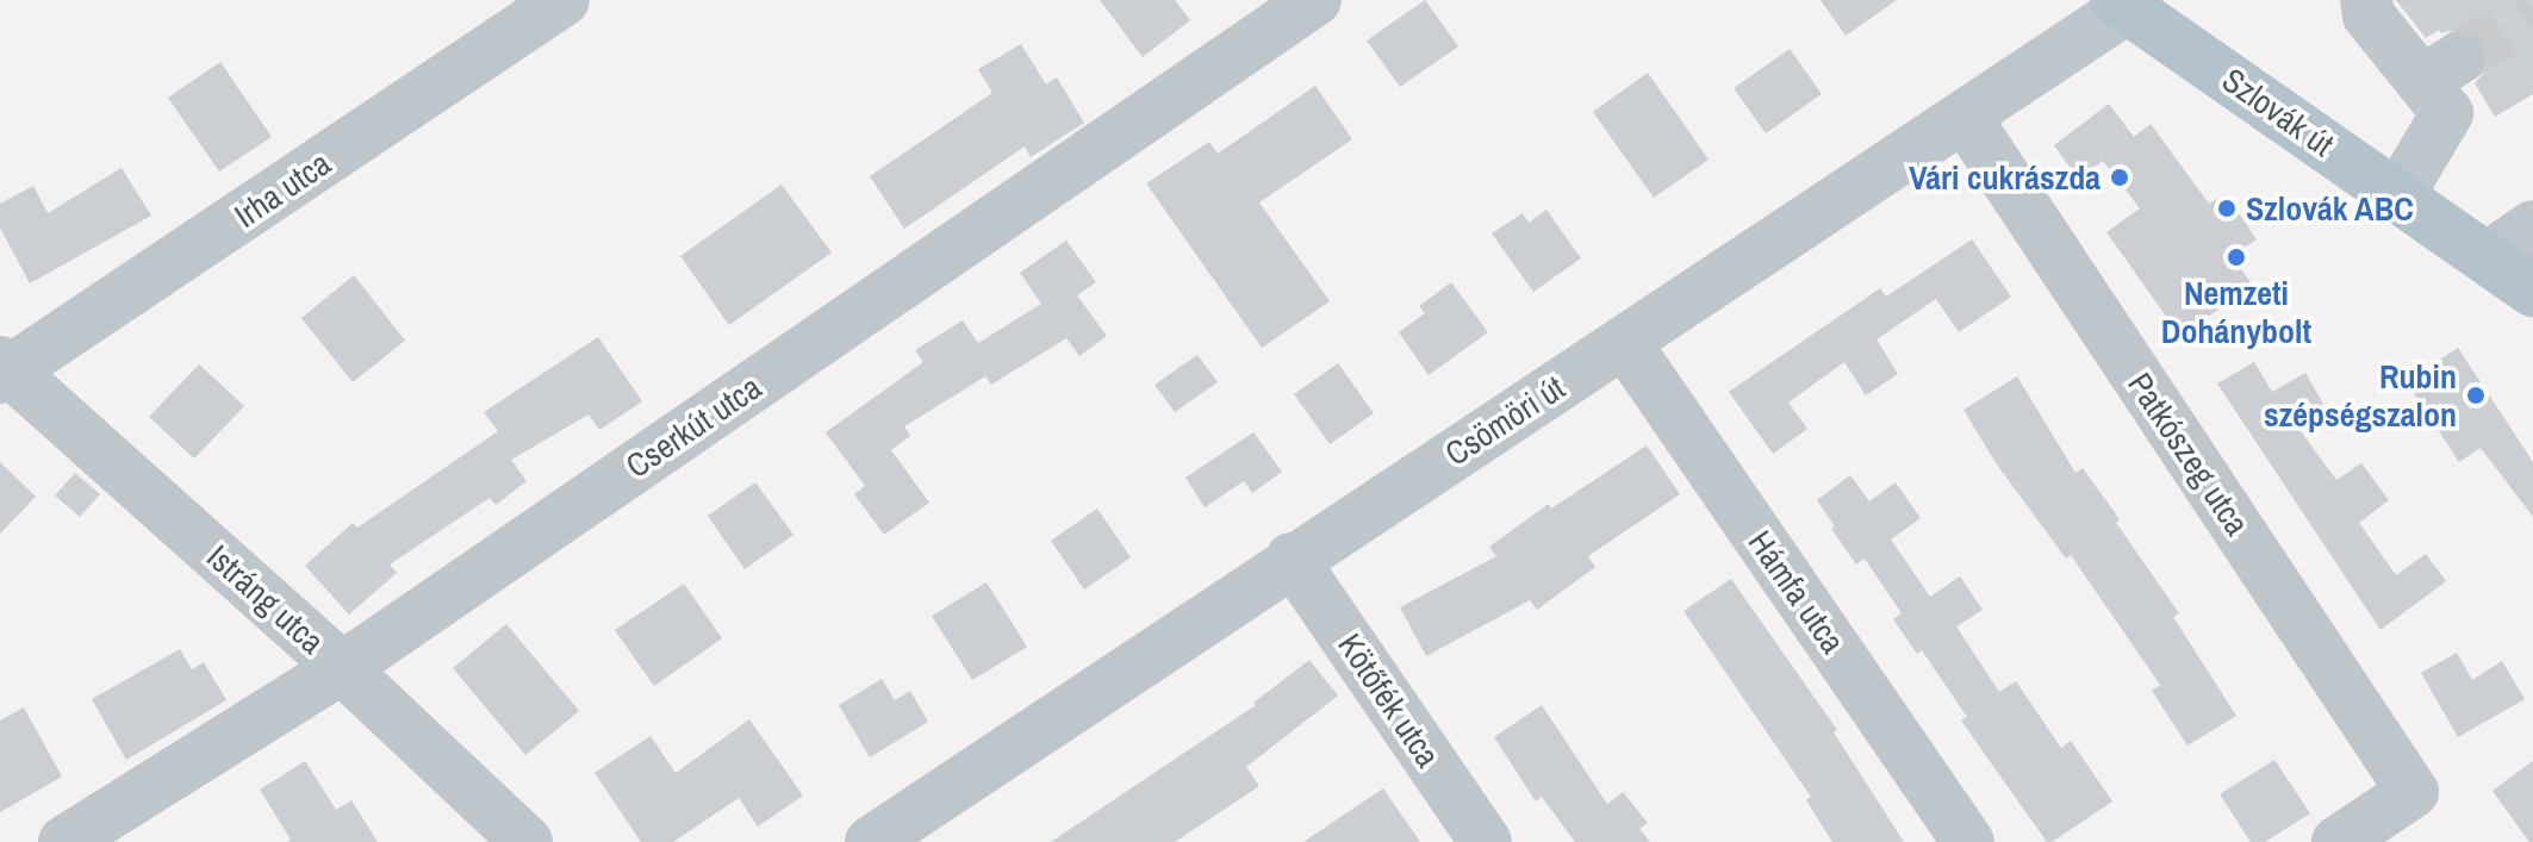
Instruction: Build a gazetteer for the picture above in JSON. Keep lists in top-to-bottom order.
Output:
{
  "streets": {
    "main road": ["Szlovák út"],
    "street": [
      "Irha utca",
      "Csömöri út",
      "Cserkút utca",
      "Patkószeg utca",
      "Hámfa utca",
      "Istráng utca",
      "Kötőfék utca"
    ]
  },
  "crossings": [
    ["Szlovák út", "Csömöri út"],
    ["Irha utca", "Istráng utca"],
    ["Csömöri út", "Patkószeg utca"],
    ["Csömöri út", "Hámfa utca"],
    ["Csömöri út", "Kötőfék utca"],
    ["Cserkút utca", "Istráng utca"]
  ],
  "places": [
    "Vári cukrászda",
    "Szlovák ABC",
    "Nemzeti Dohánybolt",
    "Rubin szépségszalon"
  ]
}
